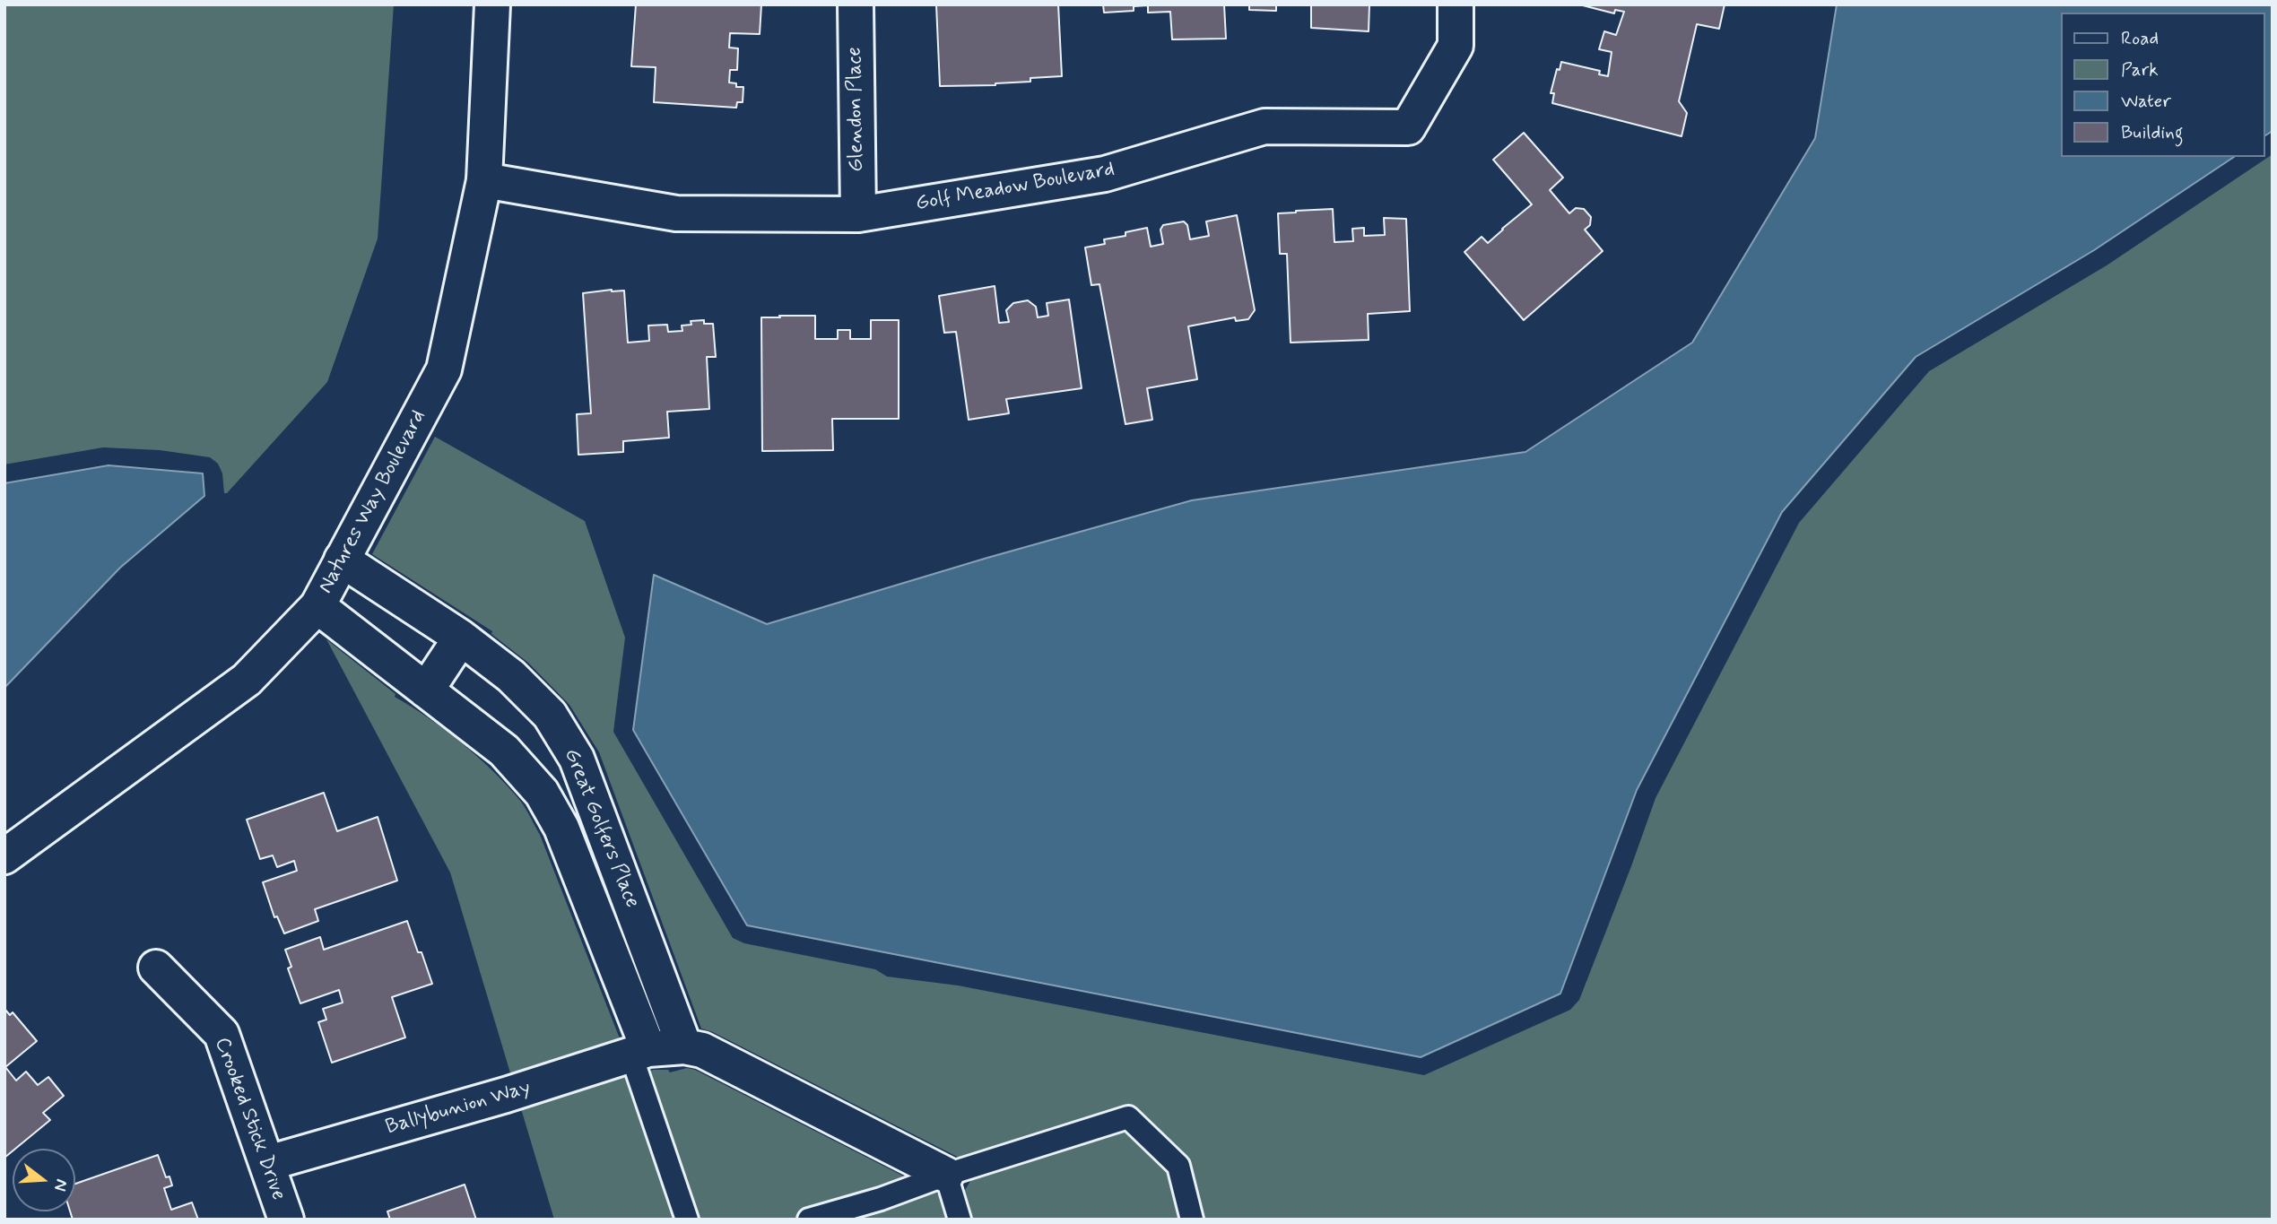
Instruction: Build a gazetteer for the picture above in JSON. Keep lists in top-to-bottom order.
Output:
{
  "streets": {
    "street": [
      "Glendon Place",
      "Golf Meadow Boulevard",
      "Natures Way Boulevard",
      "Great Golfers Place",
      "Ballybunion Way",
      "Crooked Stick Drive"
    ]
  },
  "crossings": [
    ["Glendon Place", "Golf Meadow Boulevard"],
    ["Golf Meadow Boulevard", "Natures Way Boulevard"],
    ["Natures Way Boulevard", "Great Golfers Place"],
    ["Great Golfers Place", "Ballybunion Way"],
    ["Ballybunion Way", "Crooked Stick Drive"]
  ],
  "legend": [
    "Road",
    "Park",
    "Water",
    "Building"
  ],
  "north": "right"
}
